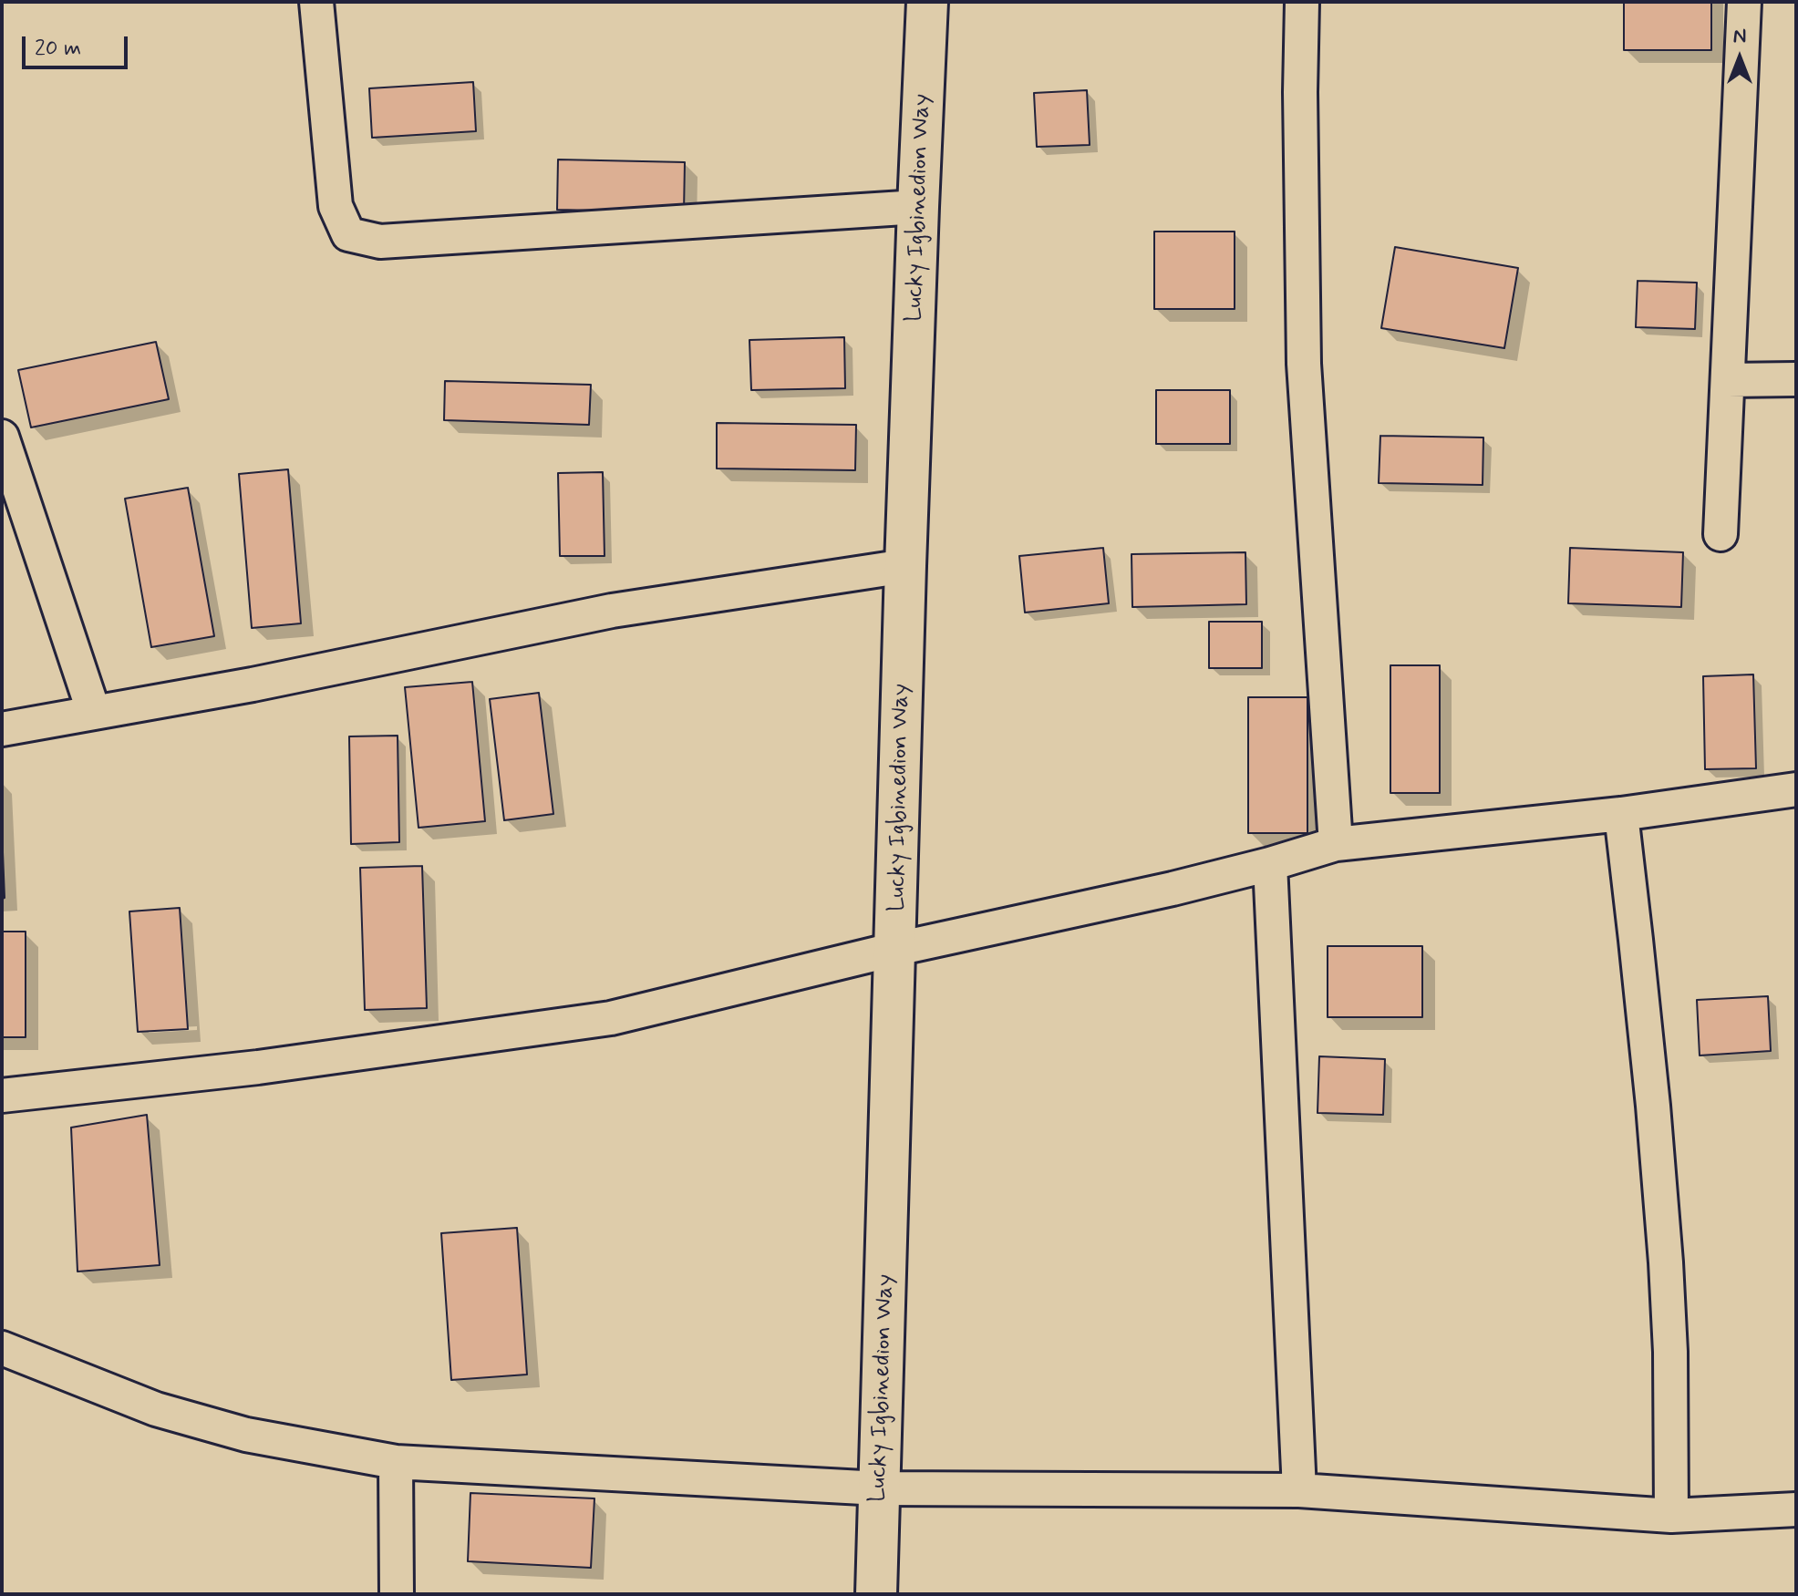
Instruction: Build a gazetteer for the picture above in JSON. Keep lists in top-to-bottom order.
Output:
{
  "streets": {
    "street": ["Lucky Igbinedion Way"]
  },
  "scale_bar": "20 m",
  "north": "top"
}
